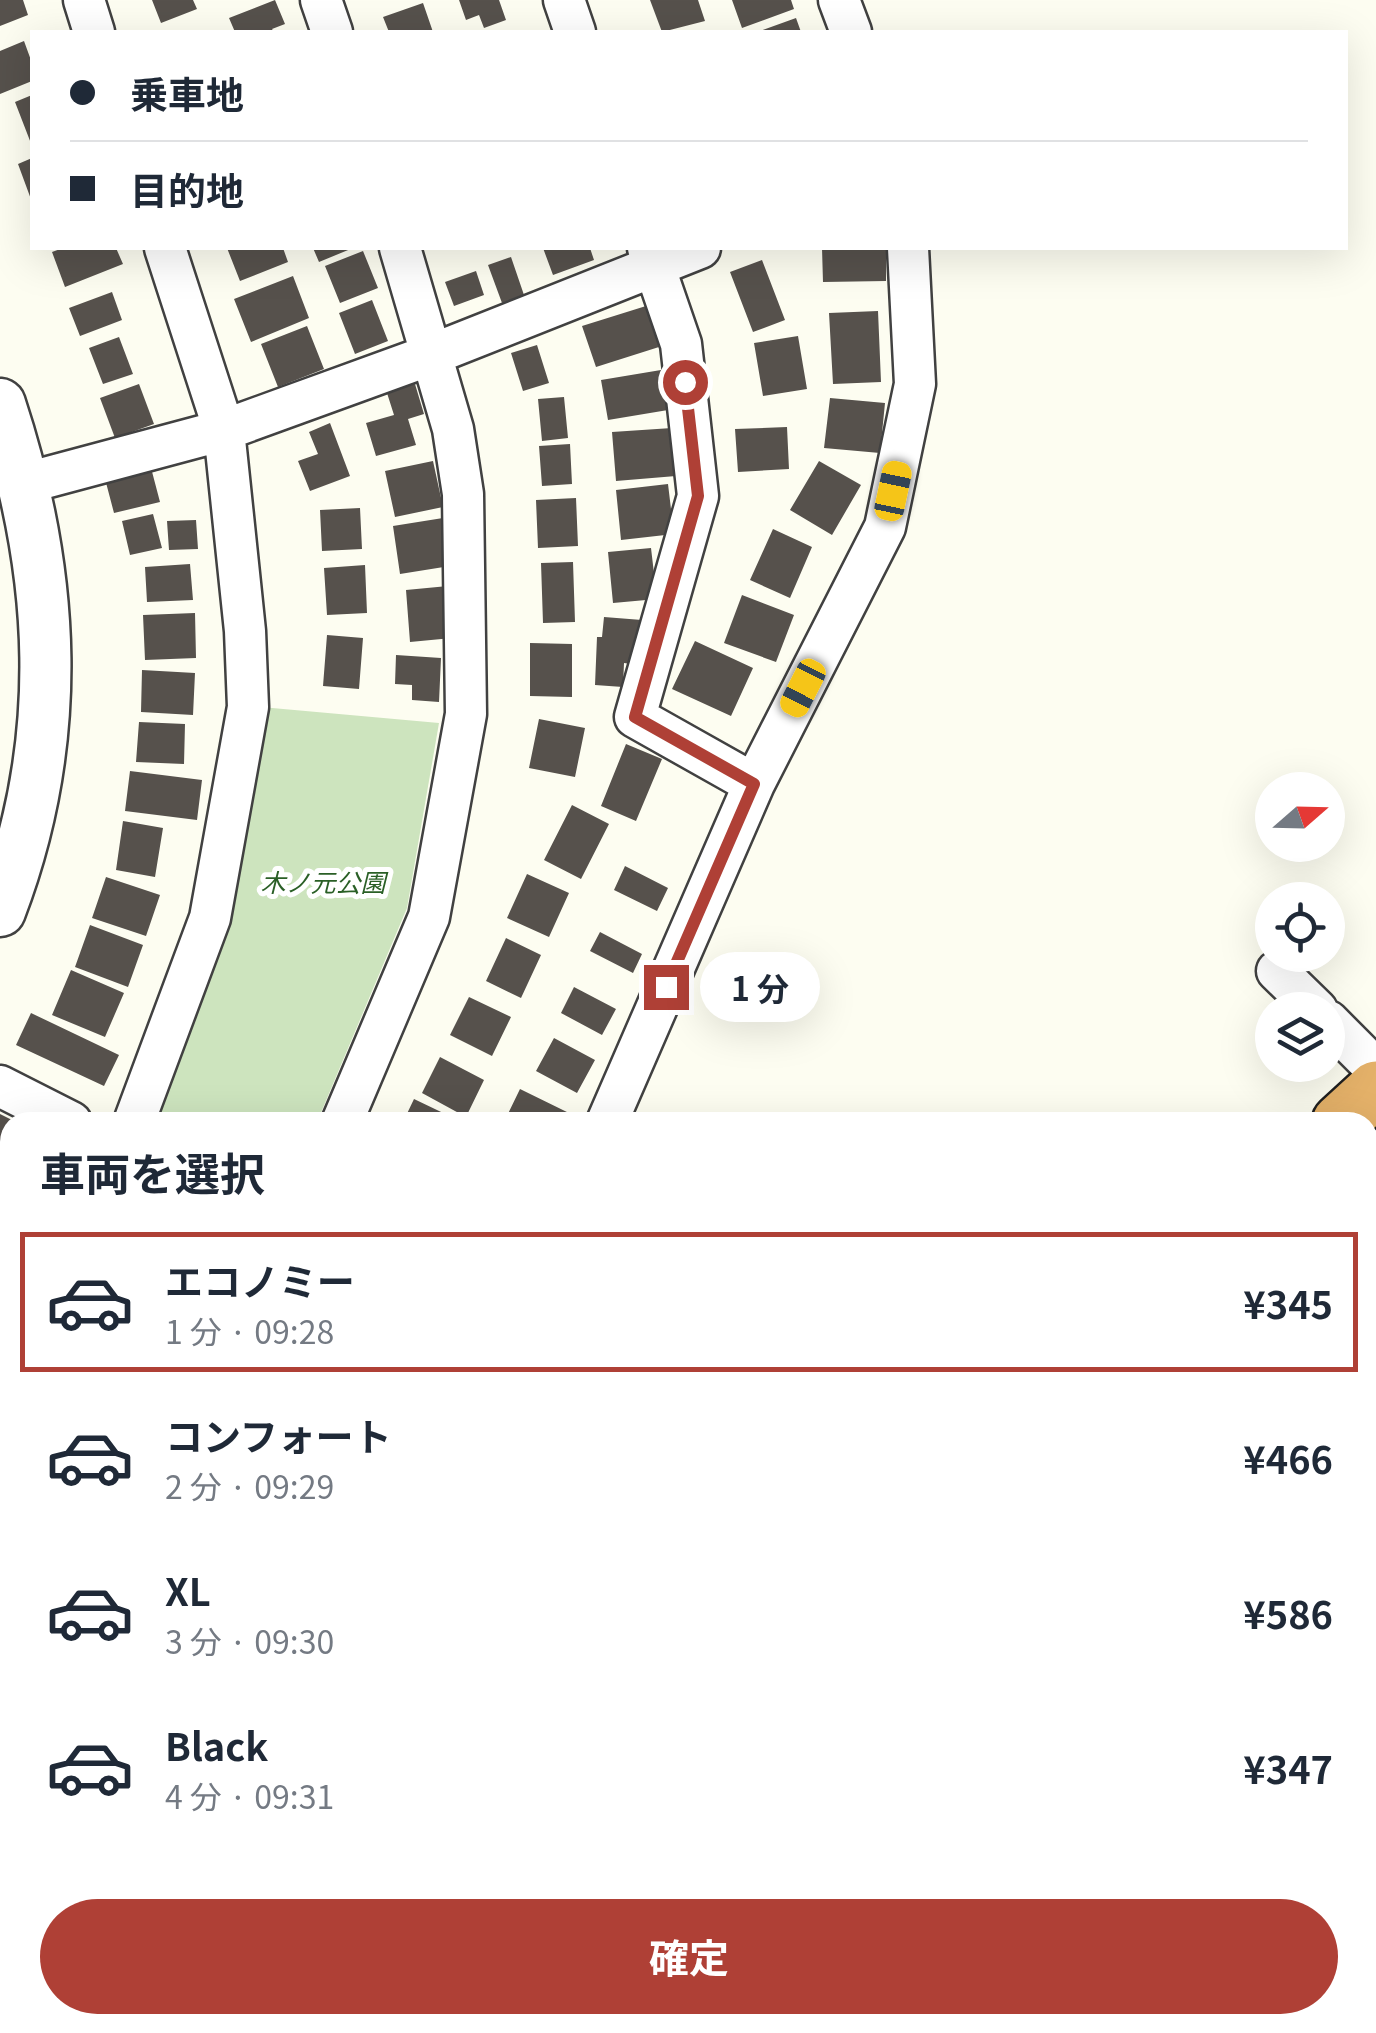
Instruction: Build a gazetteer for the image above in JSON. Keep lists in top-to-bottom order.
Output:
{
  "parks": ["木ノ元公園"],
  "north": "right",
  "page": {
    "banner": ["乗車地", "目的地"],
    "bubble": "1 分",
    "heading": "車両を選択",
    "list": [
      {
        "name": "エコノミー",
        "note": "1 分 · 09:28",
        "value": "¥345"
      },
      {
        "name": "コンフォート",
        "note": "2 分 · 09:29",
        "value": "¥466"
      },
      {
        "name": "XL",
        "note": "3 分 · 09:30",
        "value": "¥586"
      },
      {
        "name": "Black",
        "note": "4 分 · 09:31",
        "value": "¥347"
      }
    ],
    "buttons": "確定"
  }
}
